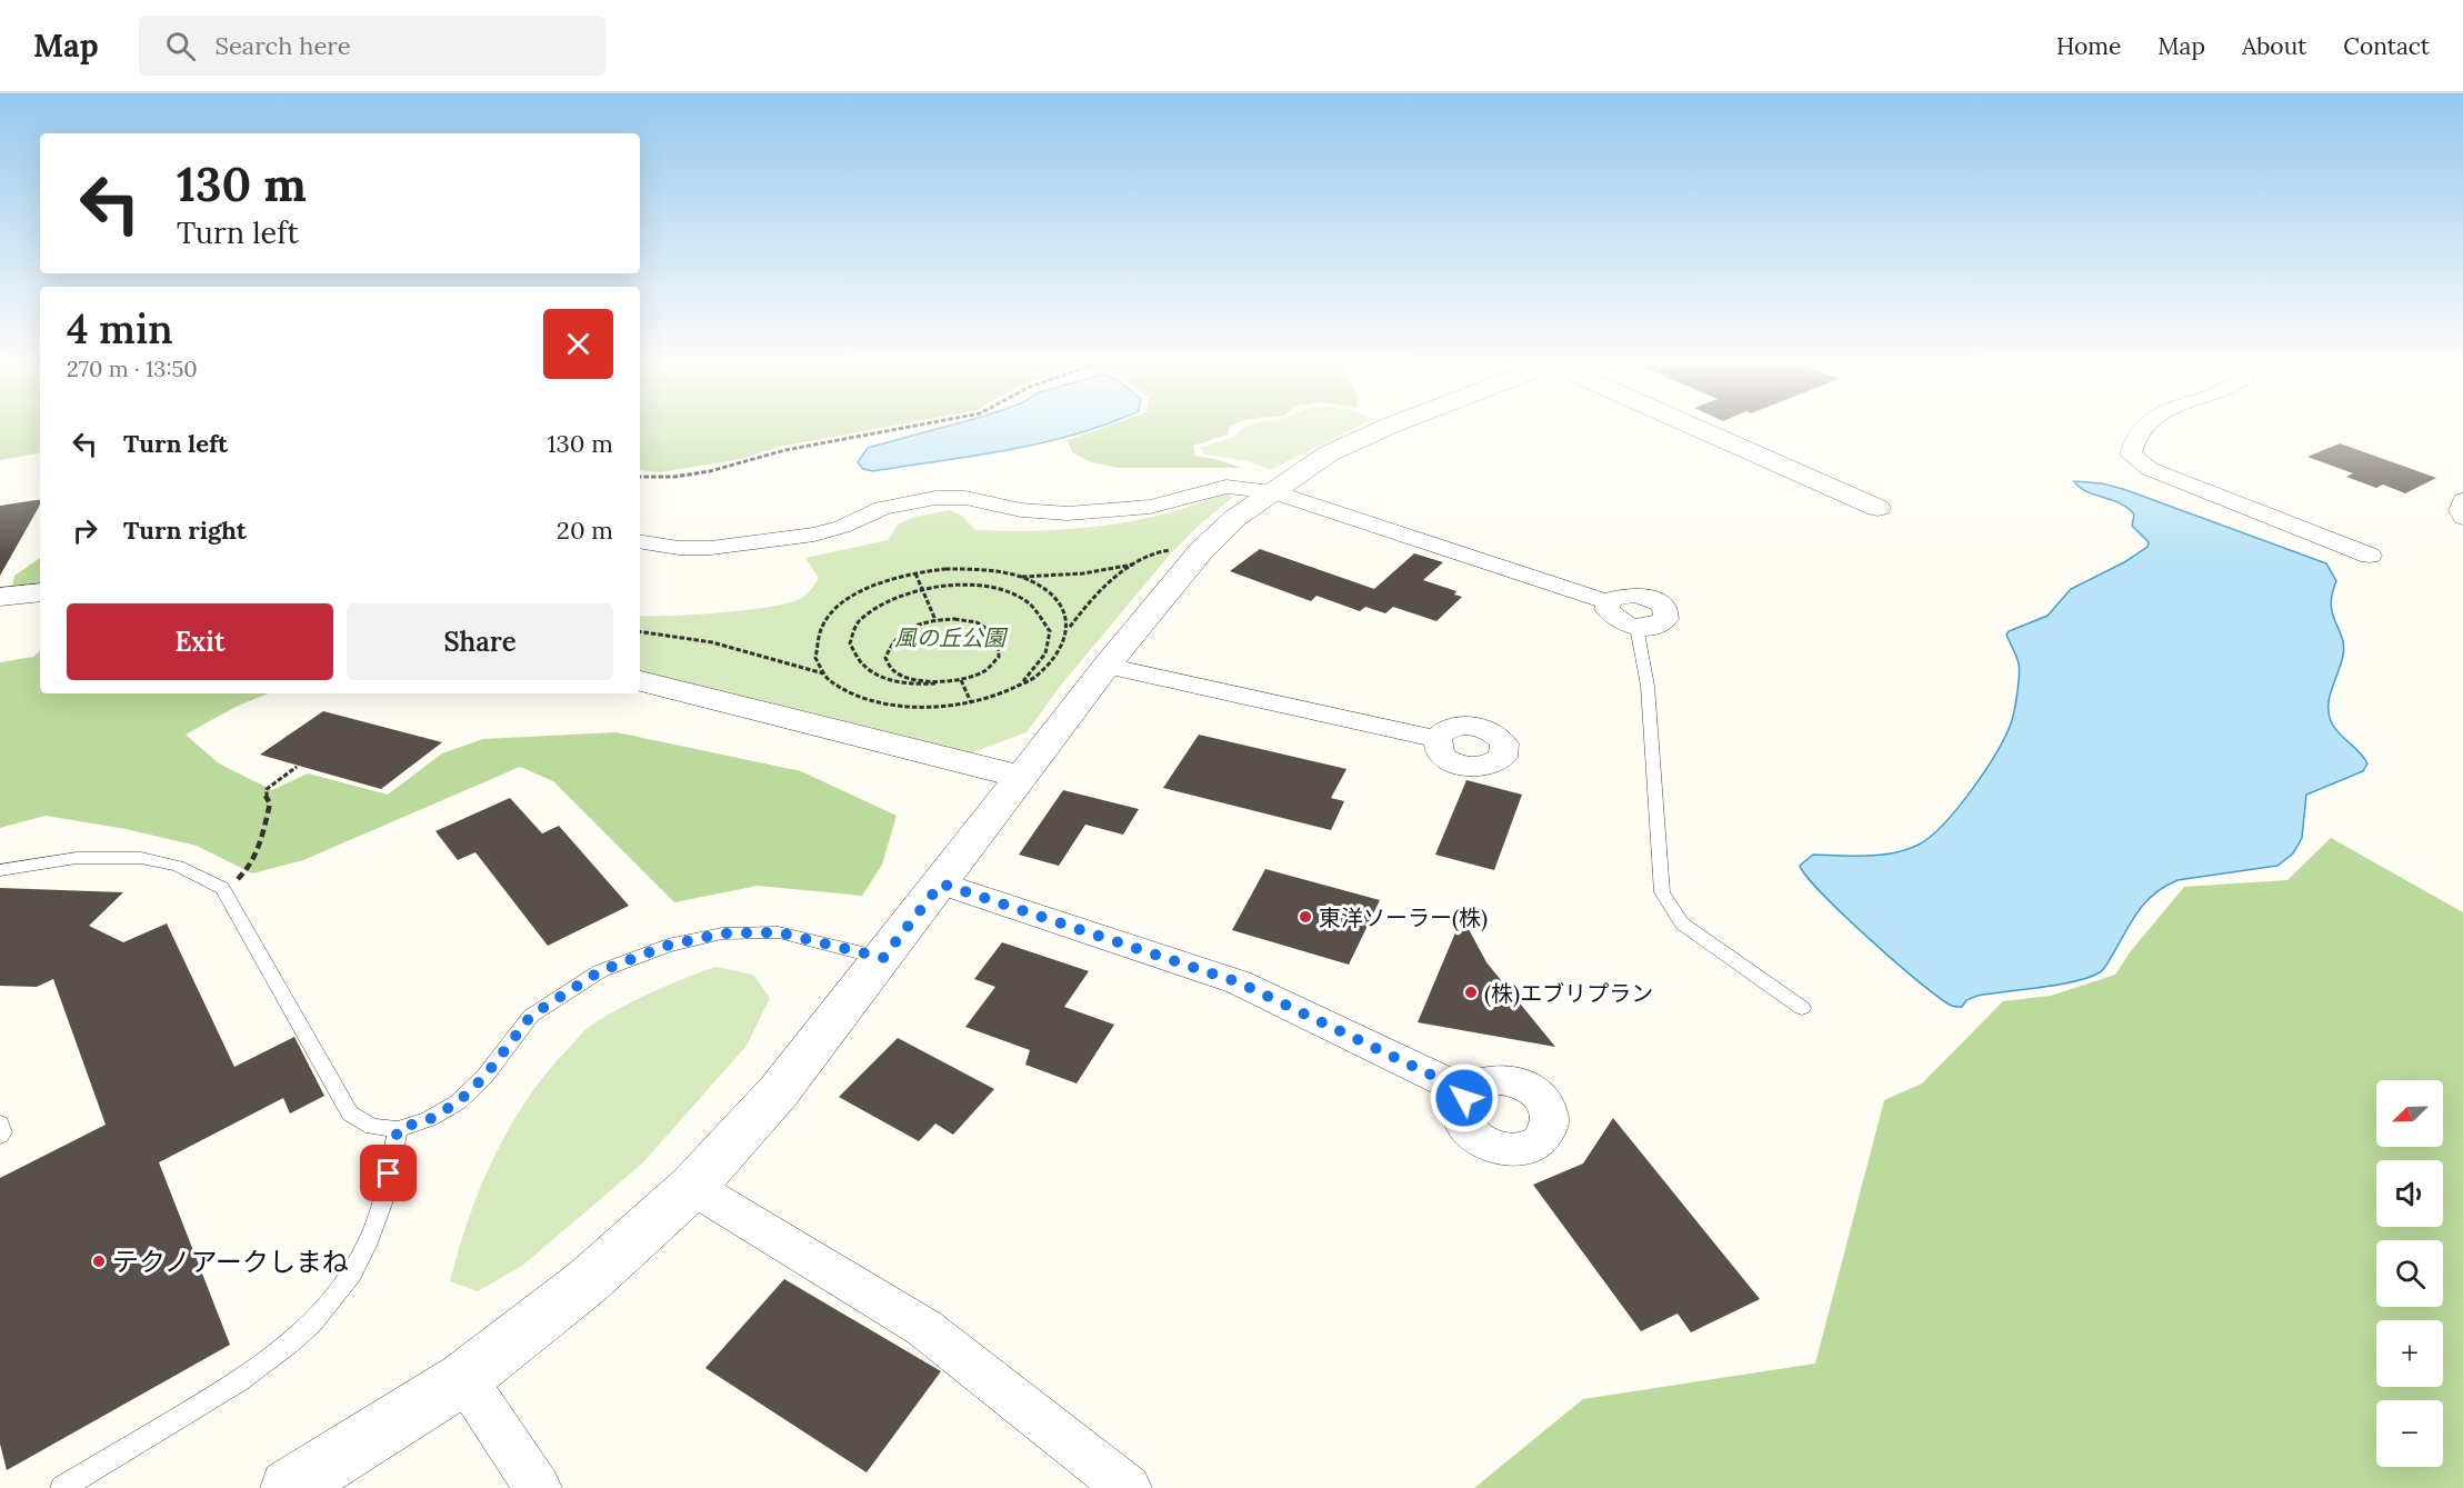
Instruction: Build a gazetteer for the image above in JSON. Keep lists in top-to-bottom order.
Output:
{
  "parks": ["風の丘公園"],
  "places": ["東洋ソーラー(株)", "(株)エブリプラン", "テクノアークしまね"],
  "north": "bottom left",
  "page": {
    "header": "Map",
    "search": "Search here",
    "nav": [
      "Home",
      "Map",
      "About",
      "Contact"
    ],
    "turn": ["130 m", "Turn left"],
    "heading": ["4 min", "270 m · 13:50"],
    "list": [
      {
        "name": "Turn left",
        "value": "130 m"
      },
      {
        "name": "Turn right",
        "value": "20 m"
      }
    ],
    "buttons": ["Exit", "Share"],
    "map_buttons": ["+", "−"]
  }
}
